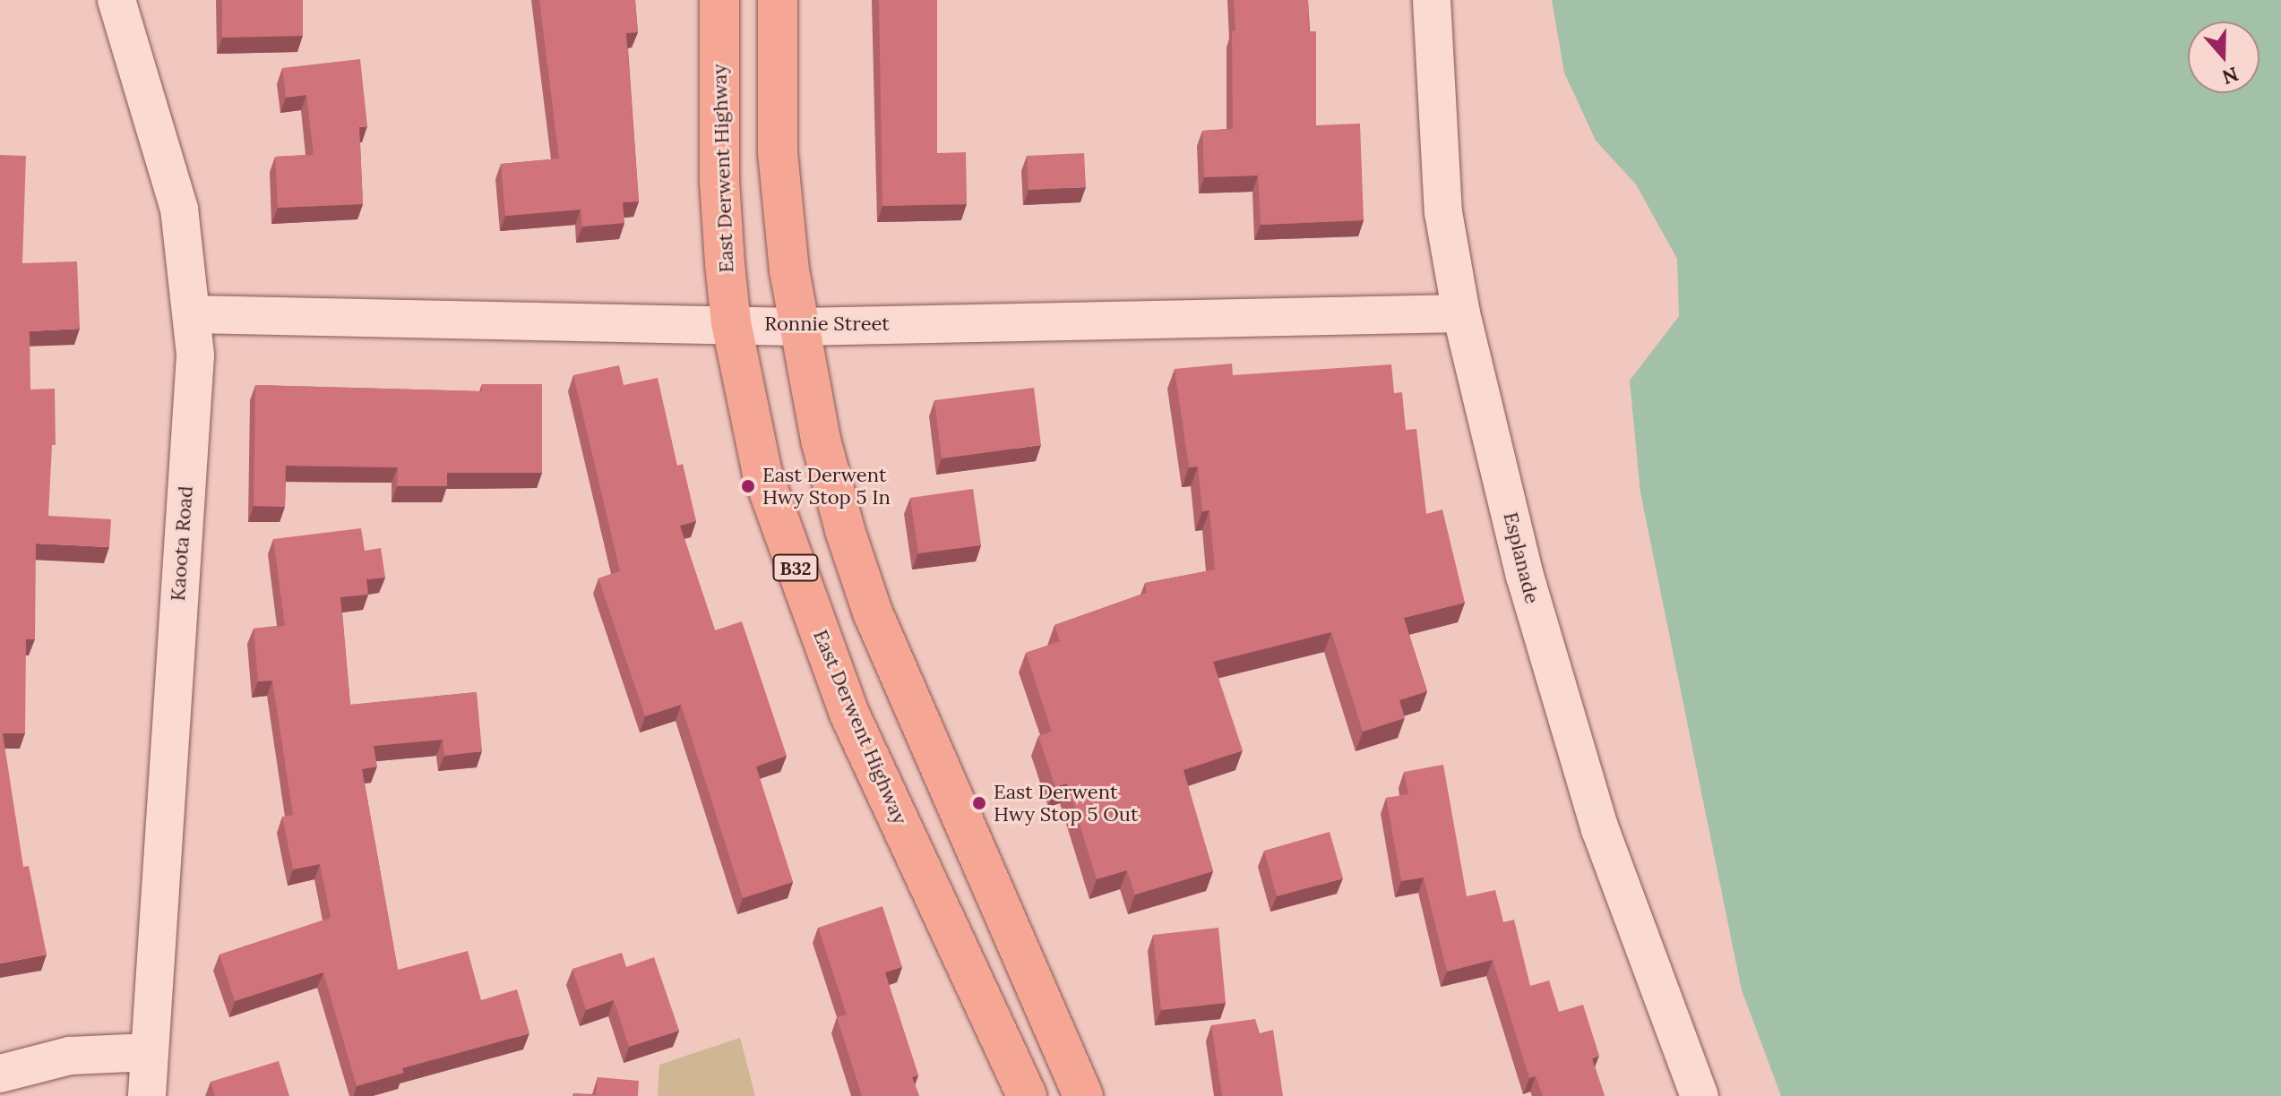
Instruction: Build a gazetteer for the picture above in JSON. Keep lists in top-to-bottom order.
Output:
{
  "streets": {
    "main road": ["East Derwent Highway", "B32"],
    "street": ["Ronnie Street", "Kaoota Road", "Esplanade"]
  },
  "crossings": [
    ["East Derwent Highway", "Ronnie Street"],
    ["Ronnie Street", "Kaoota Road"],
    ["Ronnie Street", "Esplanade"]
  ],
  "places": ["East Derwent Hwy Stop 5 In", "East Derwent Hwy Stop 5 Out"],
  "north": "bottom"
}
